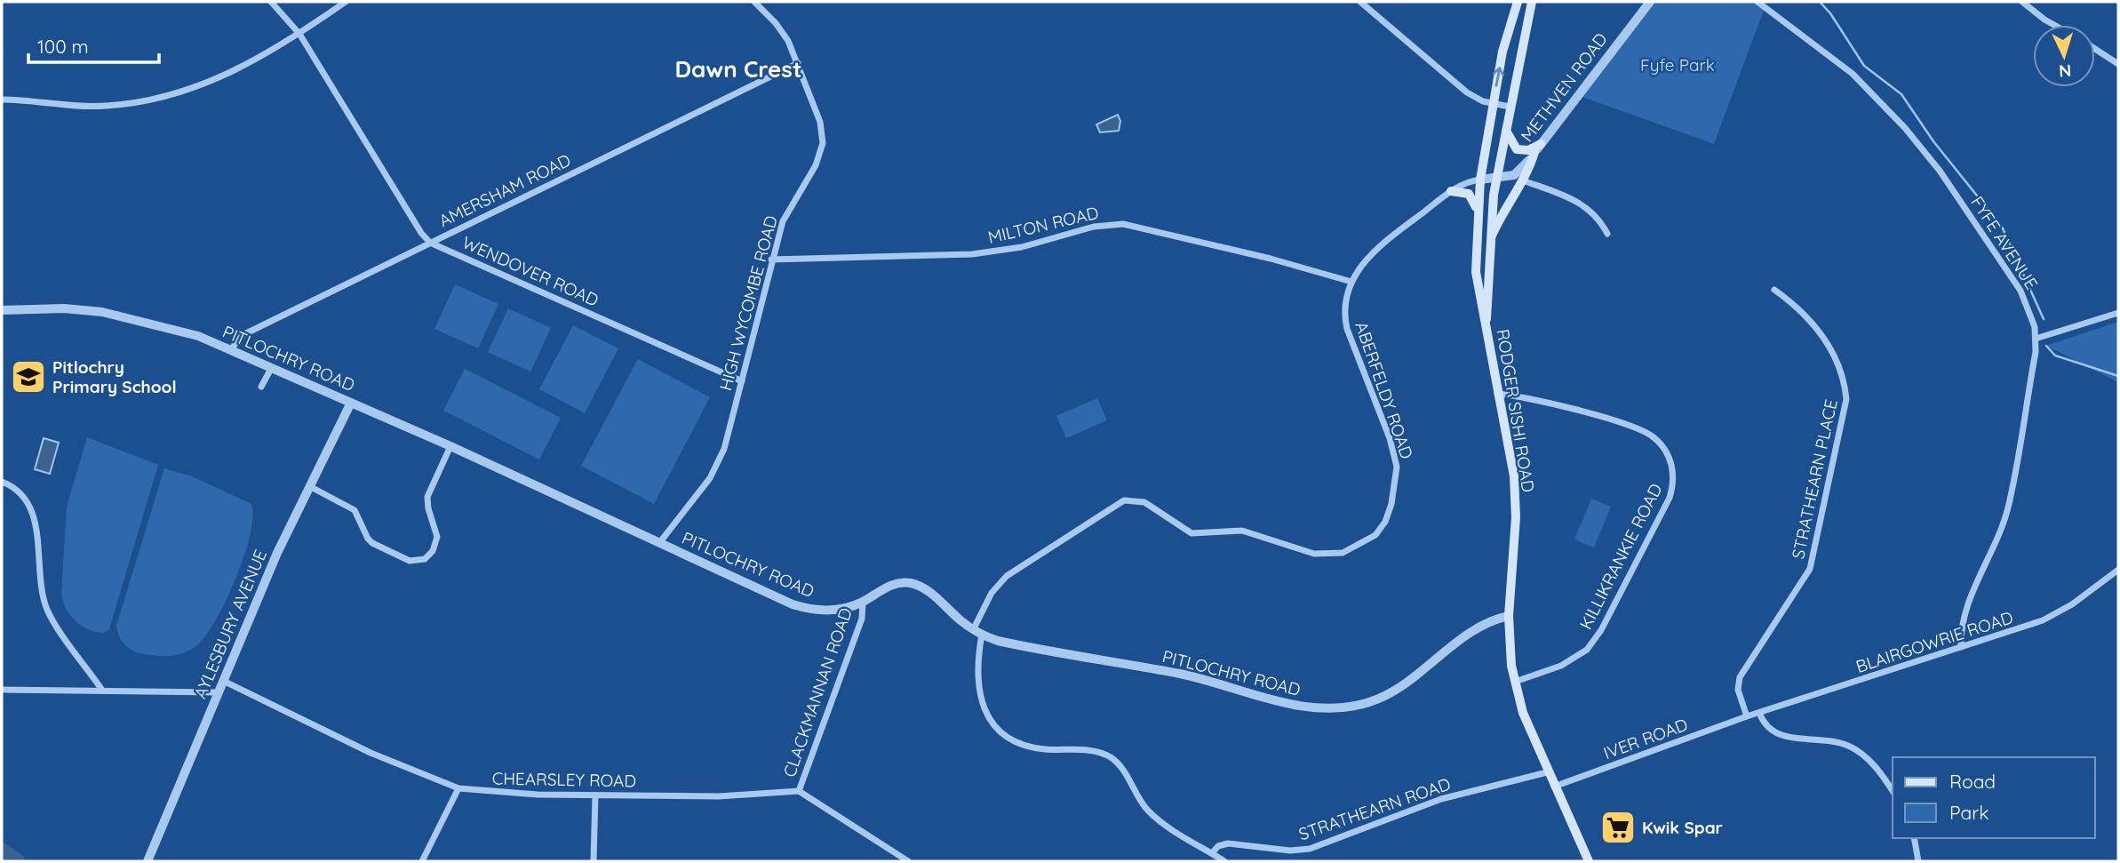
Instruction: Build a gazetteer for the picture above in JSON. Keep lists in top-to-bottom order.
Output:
{
  "streets": {
    "main road": ["RODGER SISHI ROAD"],
    "street": [
      "METHVEN ROAD",
      "AMERSHAM ROAD",
      "MILTON ROAD",
      "FYFE AVENUE",
      "WENDOVER ROAD",
      "HIGH WYCOMBE ROAD",
      "PITLOCHRY ROAD",
      "ABERFELDY ROAD",
      "STRATHEARN PLACE",
      "KILLIKRANKIE ROAD",
      "AYLESBURY AVENUE",
      "BLAIRGOWRIE ROAD",
      "CLACKMANNAN ROAD",
      "IVER ROAD",
      "CHEARSLEY ROAD",
      "STRATHEARN ROAD"
    ]
  },
  "crossings": [
    ["METHVEN ROAD", "ABERFELDY ROAD"],
    ["METHVEN ROAD", "RODGER SISHI ROAD"],
    ["AMERSHAM ROAD", "WENDOVER ROAD"],
    ["AMERSHAM ROAD", "HIGH WYCOMBE ROAD"],
    ["AMERSHAM ROAD", "PITLOCHRY ROAD"],
    ["MILTON ROAD", "HIGH WYCOMBE ROAD"],
    ["MILTON ROAD", "ABERFELDY ROAD"],
    ["FYFE AVENUE", "BLAIRGOWRIE ROAD"],
    ["WENDOVER ROAD", "HIGH WYCOMBE ROAD"],
    ["HIGH WYCOMBE ROAD", "PITLOCHRY ROAD"],
    ["PITLOCHRY ROAD", "ABERFELDY ROAD"],
    ["PITLOCHRY ROAD", "RODGER SISHI ROAD"],
    ["PITLOCHRY ROAD", "AYLESBURY AVENUE"],
    ["PITLOCHRY ROAD", "CLACKMANNAN ROAD"],
    ["ABERFELDY ROAD", "RODGER SISHI ROAD"],
    ["ABERFELDY ROAD", "STRATHEARN ROAD"],
    ["RODGER SISHI ROAD", "KILLIKRANKIE ROAD"],
    ["RODGER SISHI ROAD", "IVER ROAD"],
    ["RODGER SISHI ROAD", "STRATHEARN ROAD"],
    ["STRATHEARN PLACE", "BLAIRGOWRIE ROAD"],
    ["STRATHEARN PLACE", "IVER ROAD"],
    ["AYLESBURY AVENUE", "CHEARSLEY ROAD"],
    ["BLAIRGOWRIE ROAD", "IVER ROAD"],
    ["CLACKMANNAN ROAD", "CHEARSLEY ROAD"]
  ],
  "districts": ["Dawn Crest"],
  "parks": ["Fyfe Park"],
  "places": {
    "school or university": ["Pitlochry Primary School"],
    "supermarket": ["Kwik Spar"]
  },
  "legend": ["Road", "Park"],
  "scale_bar": "100 m",
  "north": "bottom"
}
